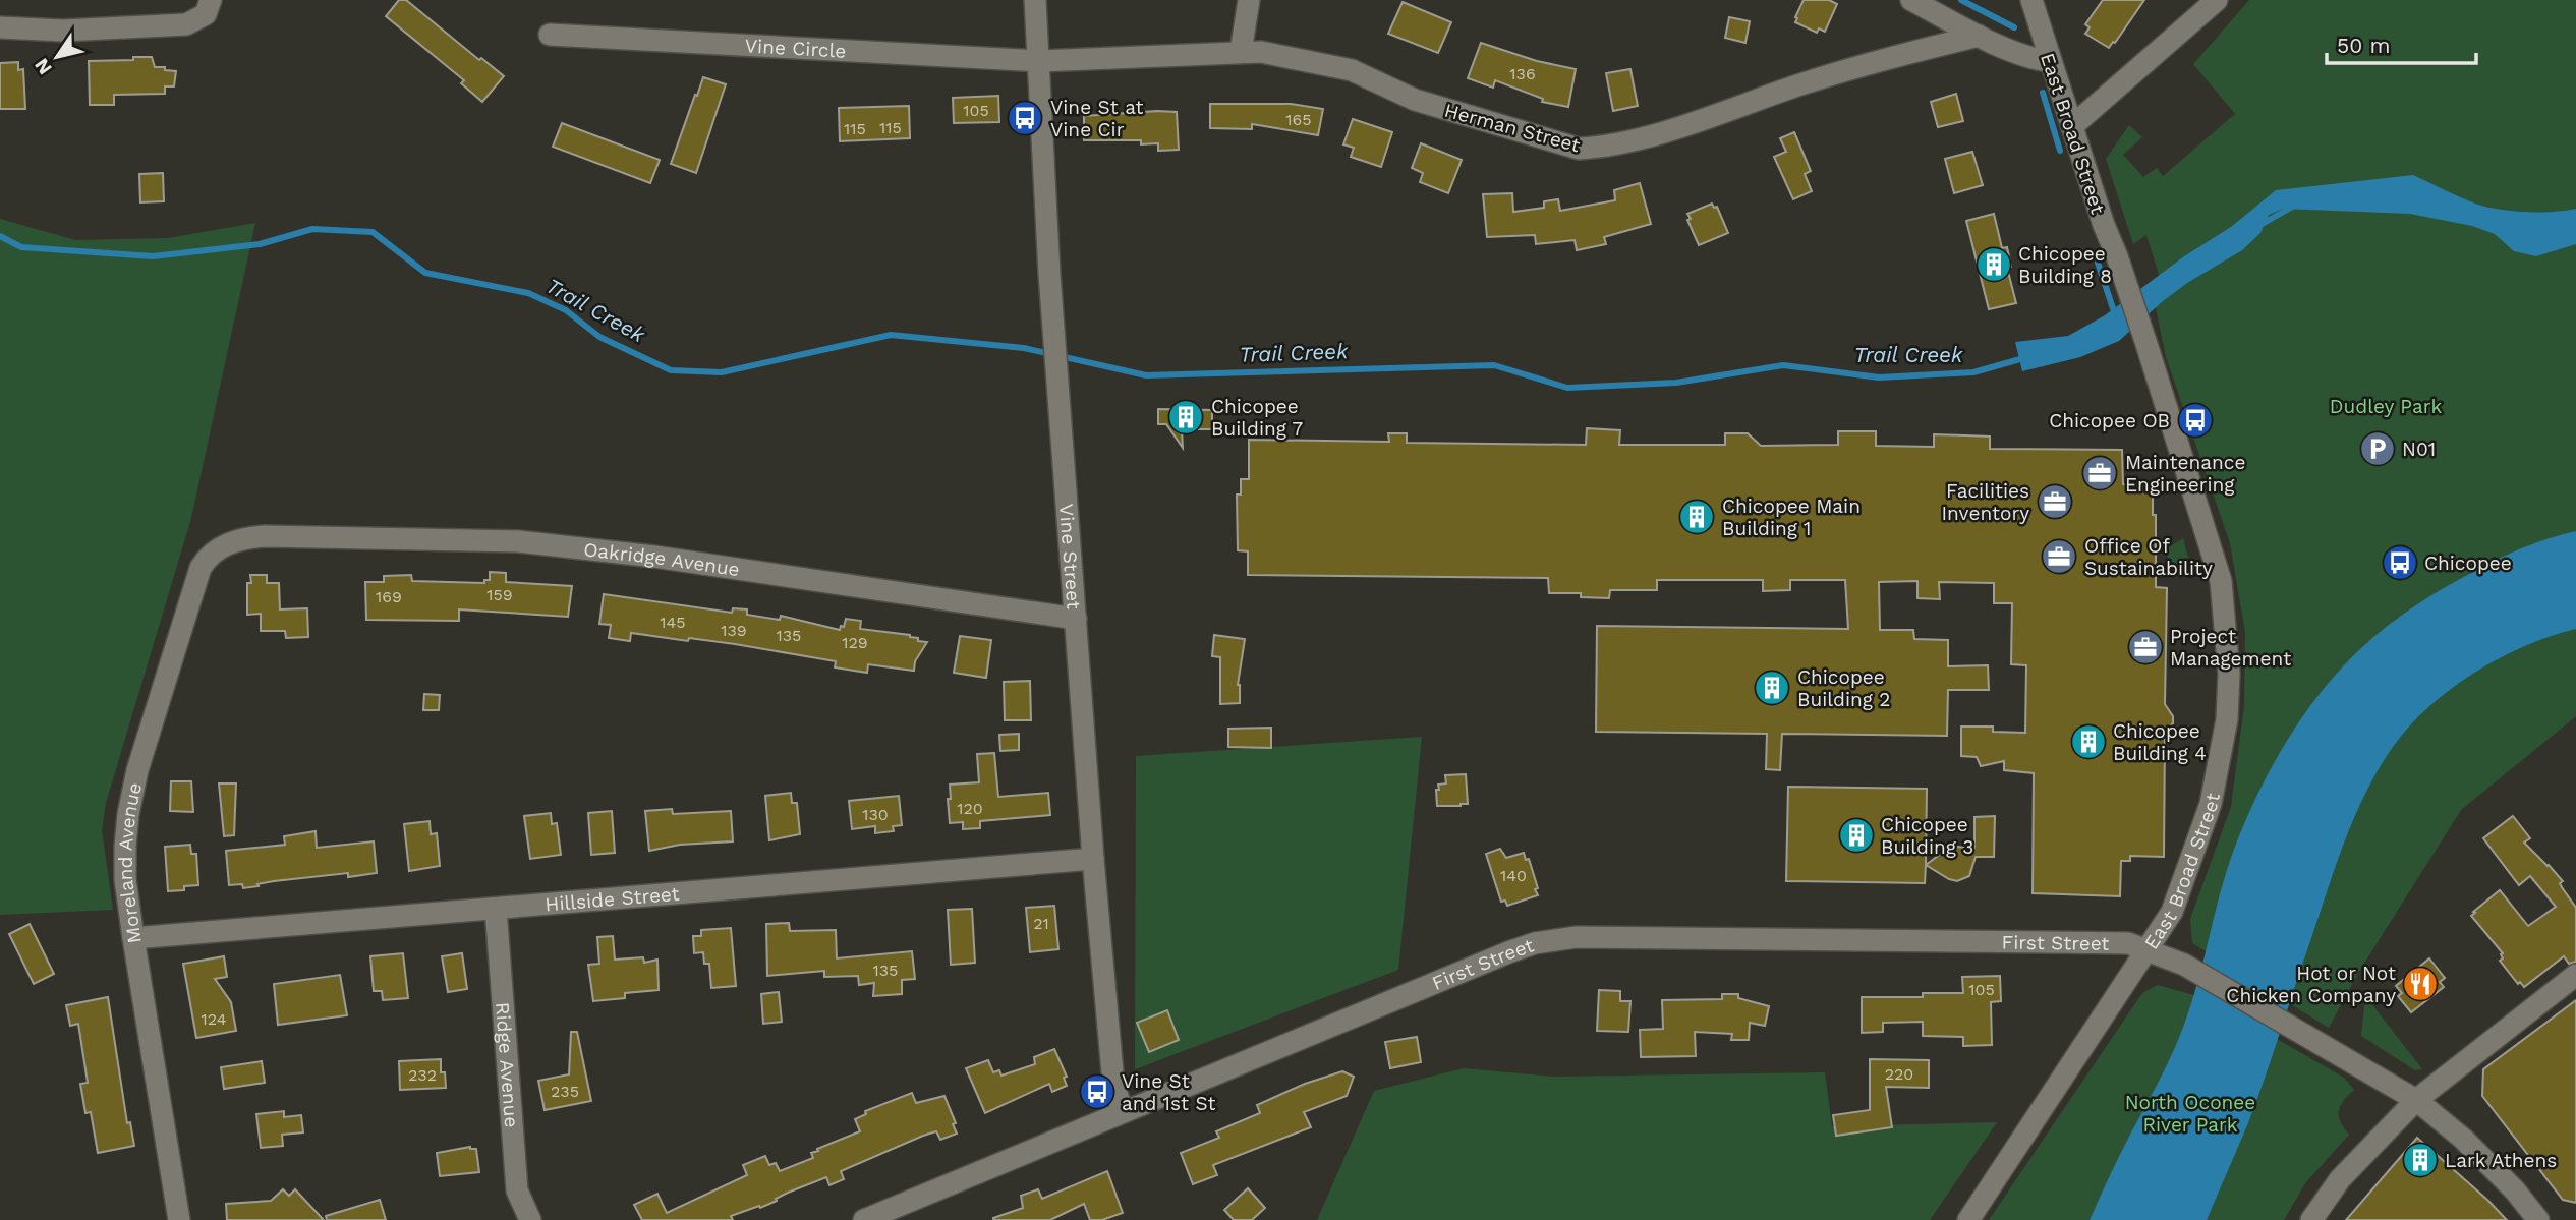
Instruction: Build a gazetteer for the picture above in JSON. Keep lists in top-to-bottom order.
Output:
{
  "streets": {
    "street": [
      "Vine Circle",
      "Herman Street",
      "East Broad Street",
      "Vine Street",
      "Oakridge Avenue",
      "Moreland Avenue",
      "Hillside Street",
      "First Street",
      "Ridge Avenue"
    ]
  },
  "crossings": [
    ["Vine Circle", "Herman Street"],
    ["Vine Circle", "Vine Street"],
    ["Herman Street", "Vine Street"],
    ["East Broad Street", "First Street"],
    ["Vine Street", "Oakridge Avenue"],
    ["Vine Street", "Hillside Street"],
    ["Vine Street", "First Street"],
    ["Oakridge Avenue", "Moreland Avenue"],
    ["Moreland Avenue", "Hillside Street"],
    ["Hillside Street", "Ridge Avenue"]
  ],
  "water": ["Trail Creek"],
  "parks": ["Dudley Park", "North Oconee River Park"],
  "places": {
    "bus stop": [
      "Vine St at Vine Cir",
      "Chicopee OB",
      "Chicopee",
      "Vine St and 1st St"
    ],
    "building": [
      "Chicopee Building 8",
      "Chicopee Building 7",
      "Chicopee Main Building 1",
      "Chicopee Building 2",
      "Chicopee Building 4",
      "Chicopee Building 3",
      "Lark Athens"
    ],
    "parking": ["N01"],
    "office": [
      "Maintenance Engineering",
      "Facilities Inventory",
      "Office Of Sustainability",
      "Project Management"
    ],
    "restaurant": ["Hot or Not Chicken Company"]
  },
  "house_numbers": [
    "136",
    "105",
    "165",
    "115",
    "115",
    "159",
    "169",
    "145",
    "139",
    "135",
    "129",
    "120",
    "130",
    "140",
    "21",
    "135",
    "105",
    "124",
    "220",
    "232",
    "235"
  ],
  "scale_bar": "50 m",
  "north": "bottom left"
}
